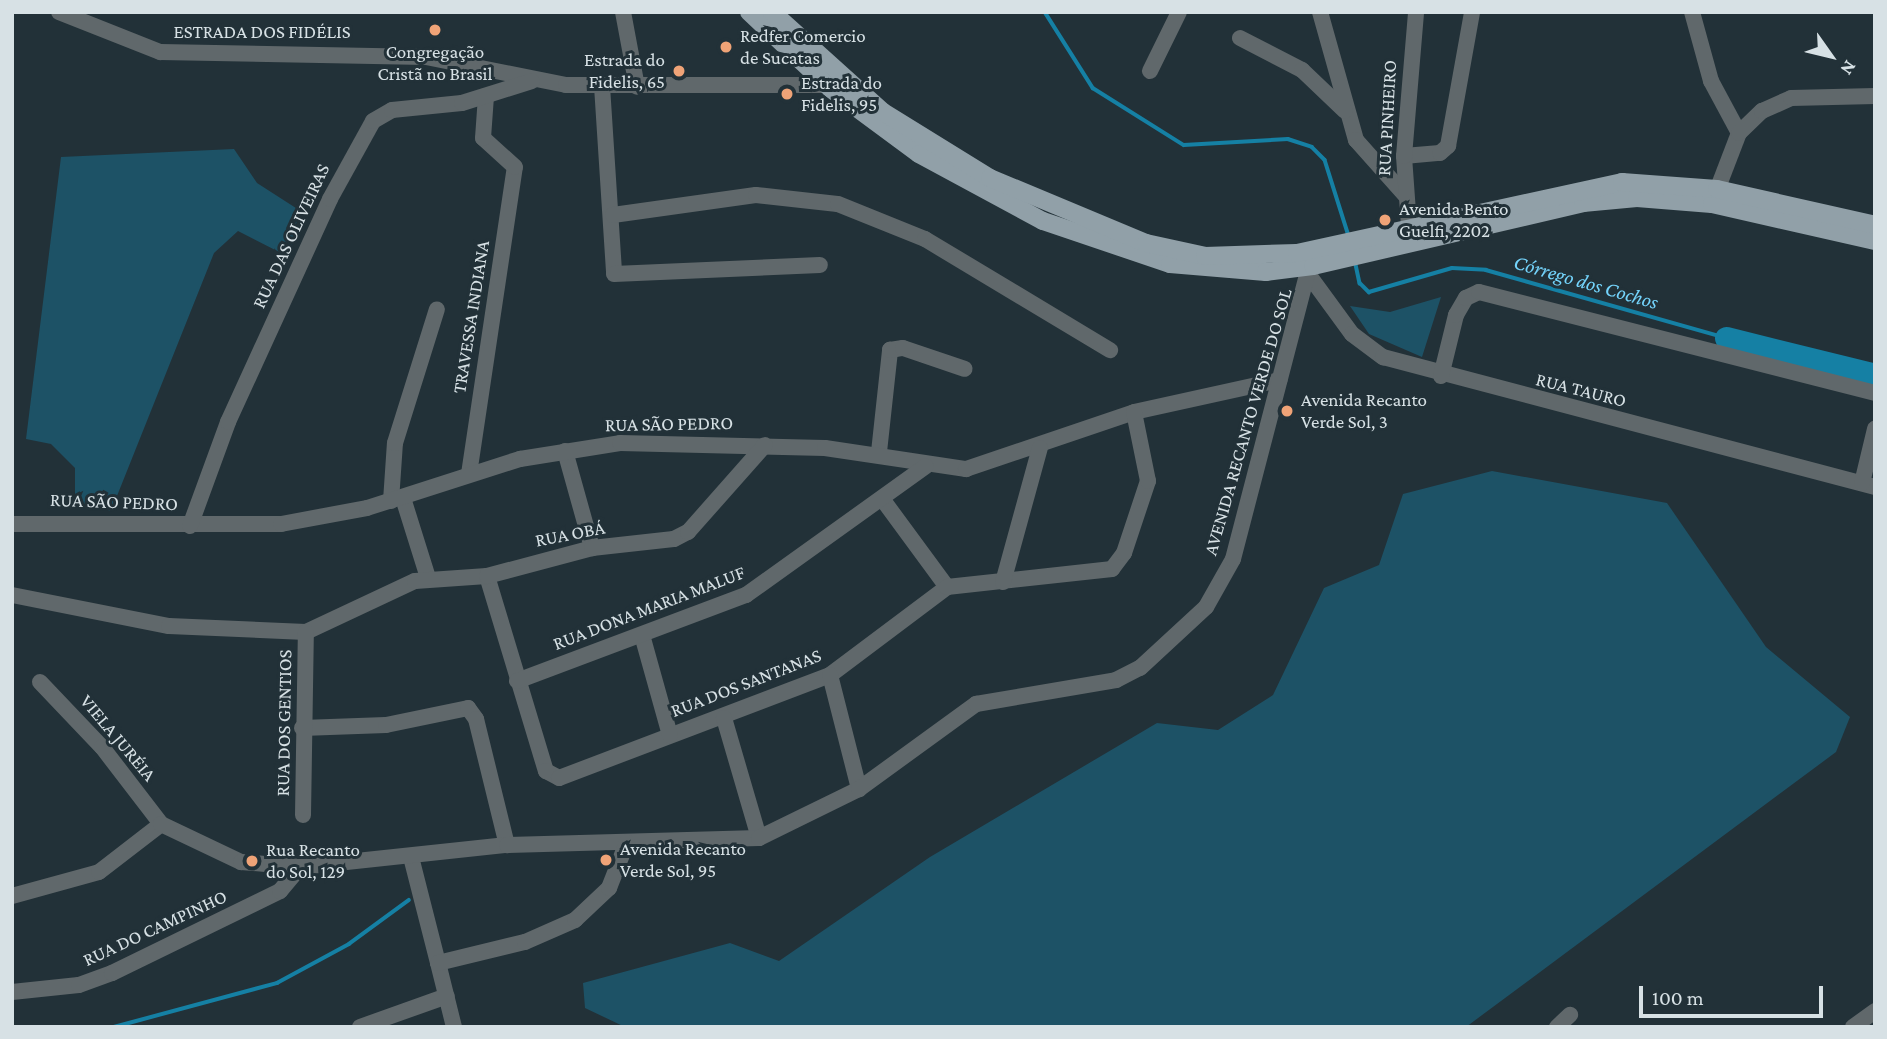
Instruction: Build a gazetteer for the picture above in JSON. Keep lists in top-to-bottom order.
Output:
{
  "streets": {
    "street": [
      "ESTRADA DOS FIDÉLIS",
      "RUA PINHEIRO",
      "RUA DAS OLIVEIRAS",
      "TRAVESSA INDIANA",
      "RUA TAURO",
      "AVENIDA RECANTO VERDE DO SOL",
      "RUA SÃO PEDRO",
      "RUA OBÁ",
      "RUA DONA MARIA MALUF",
      "RUA DOS SANTANAS",
      "RUA DOS GENTIOS",
      "VIELA JURÉIA",
      "RUA DO CAMPINHO"
    ]
  },
  "crossings": [
    ["ESTRADA DOS FIDÉLIS", "RUA DAS OLIVEIRAS"],
    ["RUA DAS OLIVEIRAS", "TRAVESSA INDIANA"],
    ["RUA DAS OLIVEIRAS", "RUA SÃO PEDRO"],
    ["TRAVESSA INDIANA", "RUA SÃO PEDRO"],
    ["RUA TAURO", "AVENIDA RECANTO VERDE DO SOL"],
    ["AVENIDA RECANTO VERDE DO SOL", "RUA SÃO PEDRO"],
    ["AVENIDA RECANTO VERDE DO SOL", "VIELA JURÉIA"],
    ["AVENIDA RECANTO VERDE DO SOL", "RUA DO CAMPINHO"],
    ["RUA SÃO PEDRO", "RUA OBÁ"],
    ["RUA SÃO PEDRO", "RUA DONA MARIA MALUF"],
    ["RUA DONA MARIA MALUF", "RUA DOS SANTANAS"]
  ],
  "water": ["Córrego dos Cochos"],
  "places": [
    "Congregação Cristã no Brasil",
    "Redfer Comercio de Sucatas",
    "Estrada do Fidelis, 65",
    "Estrada do Fidelis, 95",
    "Avenida Bento Guelfi, 2202",
    "Avenida Recanto Verde Sol, 3",
    "Avenida Recanto Verde Sol, 95",
    "Rua Recanto do Sol, 129"
  ],
  "scale_bar": "100 m",
  "north": "bottom right"
}
